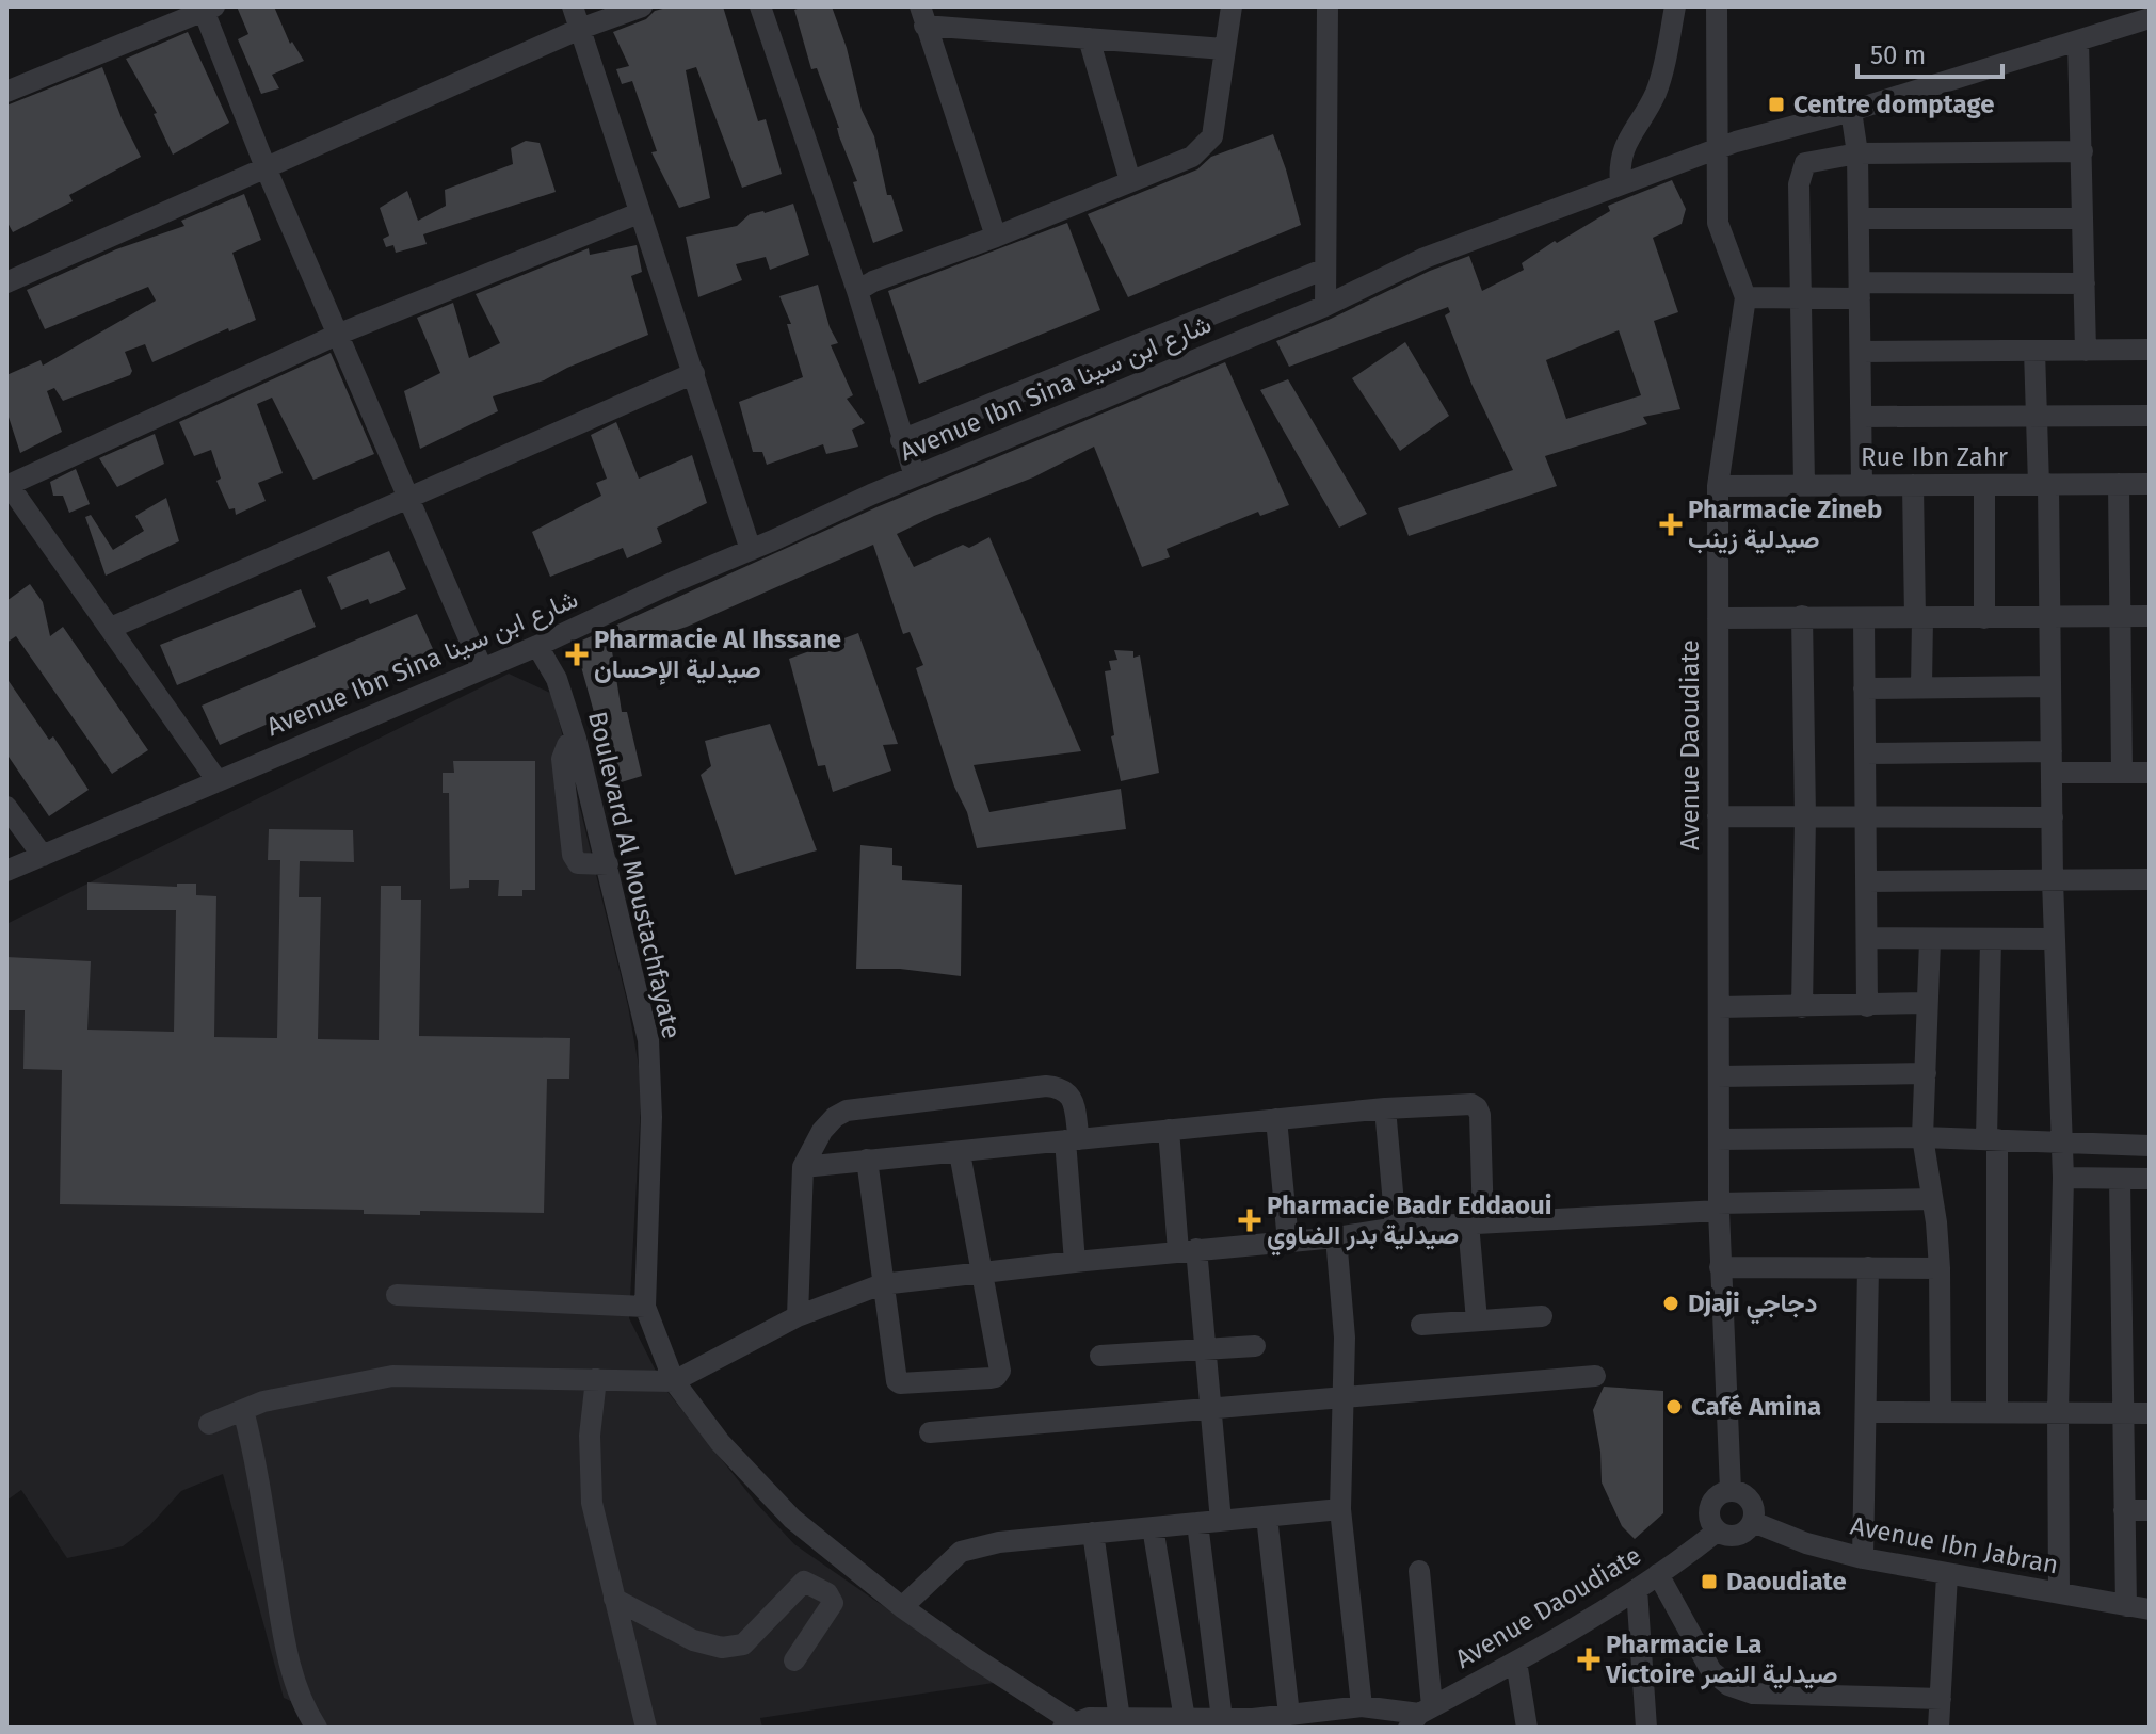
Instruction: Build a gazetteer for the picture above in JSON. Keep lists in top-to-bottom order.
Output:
{
  "streets": {
    "street": [
      "Avenue Ibn Sina شارع ابن سينا",
      "Rue Ibn Zahr",
      "Avenue Daoudiate",
      "Boulevard Al Moustachfayate",
      "Avenue Ibn Jabran"
    ]
  },
  "crossings": [
    ["Avenue Ibn Sina شارع ابن سينا", "Avenue Daoudiate"],
    ["Avenue Ibn Sina شارع ابن سينا", "Boulevard Al Moustachfayate"],
    ["Rue Ibn Zahr", "Avenue Daoudiate"],
    ["Avenue Daoudiate", "Boulevard Al Moustachfayate"],
    ["Avenue Daoudiate", "Avenue Ibn Jabran"]
  ],
  "places": {
    "transit": ["Centre domptage", "Daoudiate"],
    "health": [
      "Pharmacie Zineb صيدلية زينب",
      "Pharmacie Al Ihssane صيدلية الإحسان",
      "Pharmacie Badr Eddaoui صيدلية بدر الضاوي",
      "Pharmacie La Victoire صيدلية النصر"
    ],
    "other": ["Djaji دجاجي", "Café Amina"]
  },
  "scale_bar": "50 m"
}
